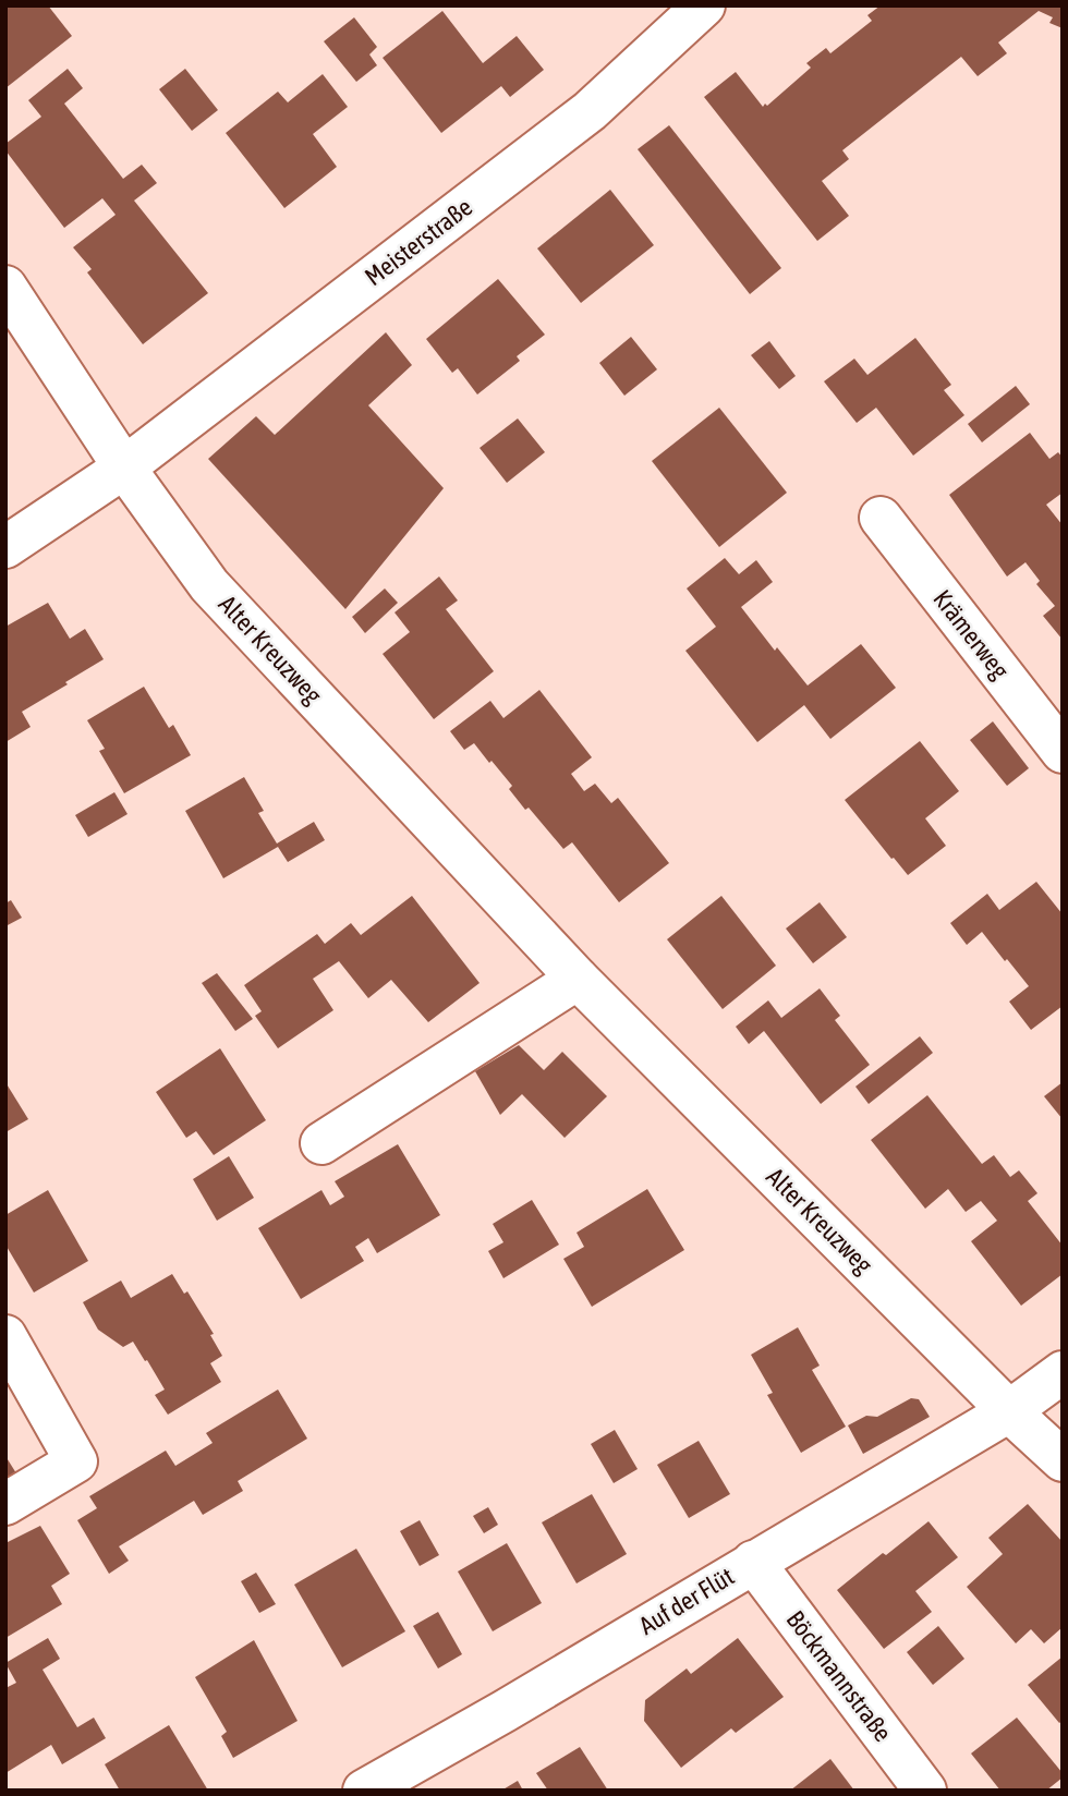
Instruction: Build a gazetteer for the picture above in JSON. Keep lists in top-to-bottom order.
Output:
{
  "streets": {
    "street": [
      "Meisterstraße",
      "Krämerweg",
      "Alter Kreuzweg",
      "Auf der Flüt",
      "Böckmannstraße"
    ]
  },
  "crossings": [
    ["Meisterstraße", "Alter Kreuzweg"],
    ["Alter Kreuzweg", "Auf der Flüt"],
    ["Auf der Flüt", "Böckmannstraße"]
  ]
}
